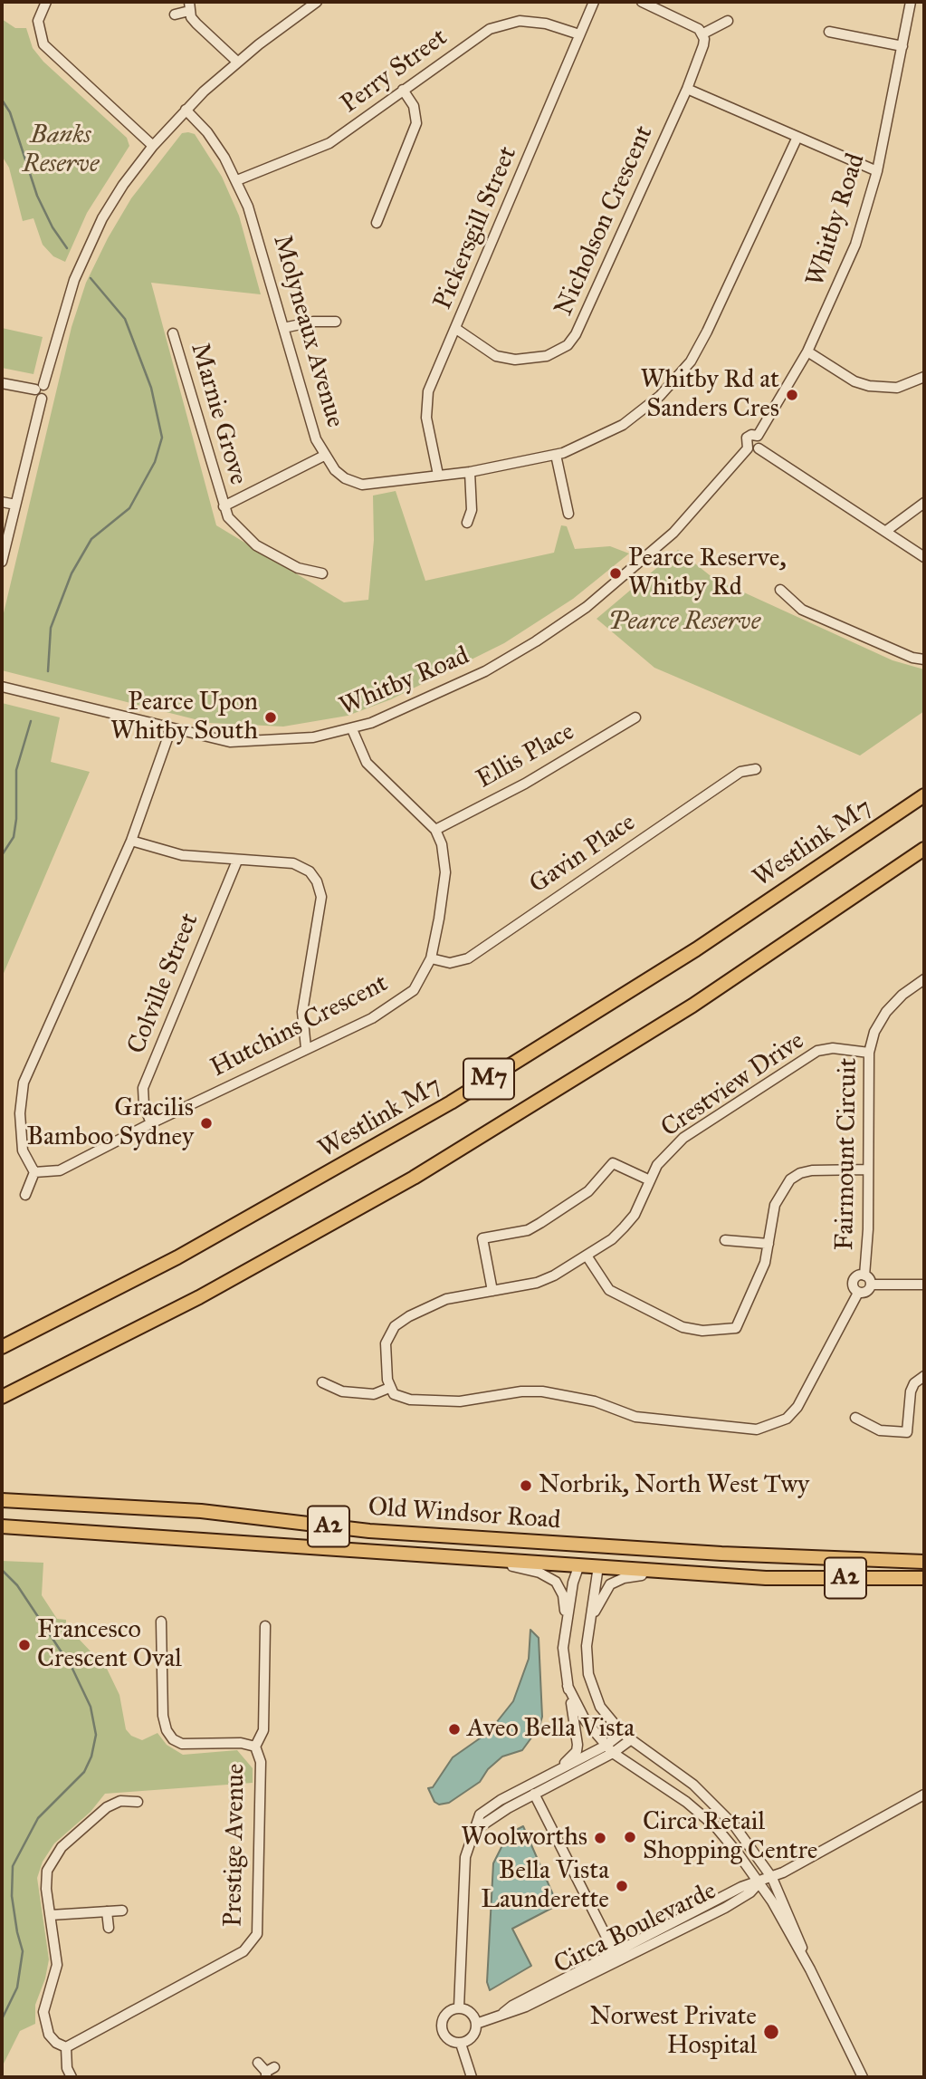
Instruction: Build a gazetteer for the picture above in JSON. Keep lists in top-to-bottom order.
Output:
{
  "streets": {
    "highway": [
      "Westlink M7",
      "M7",
      "Old Windsor Road",
      "A2"
    ],
    "street": [
      "Perry Street",
      "Whitby Road",
      "Nicholson Crescent",
      "Pickersgill Street",
      "Molyneaux Avenue",
      "Marnie Grove",
      "Ellis Place",
      "Gavin Place",
      "Colville Street",
      "Hutchins Crescent",
      "Crestview Drive",
      "Fairmount Circuit",
      "Prestige Avenue",
      "Circa Boulevarde"
    ]
  },
  "crossings": [
    ["Perry Street", "Pickersgill Street"],
    ["Perry Street", "Molyneaux Avenue"],
    ["Nicholson Crescent", "Pickersgill Street"],
    ["Pickersgill Street", "Molyneaux Avenue"],
    ["Molyneaux Avenue", "Marnie Grove"],
    ["Ellis Place", "Hutchins Crescent"],
    ["Gavin Place", "Hutchins Crescent"],
    ["Colville Street", "Hutchins Crescent"],
    ["Crestview Drive", "Fairmount Circuit"]
  ],
  "parks": ["Banks Reserve", "Pearce Reserve"],
  "places": [
    "Whitby Rd at Sanders Cres",
    "Pearce Reserve, Whitby Rd",
    "Pearce Upon Whitby South",
    "Gracilis Bamboo Sydney",
    "Norbrik, North West Twy",
    "Francesco Crescent Oval",
    "Aveo Bella Vista",
    "Circa Retail Shopping Centre",
    "Woolworths",
    "Bella Vista Launderette",
    "Norwest Private Hospital"
  ]
}
